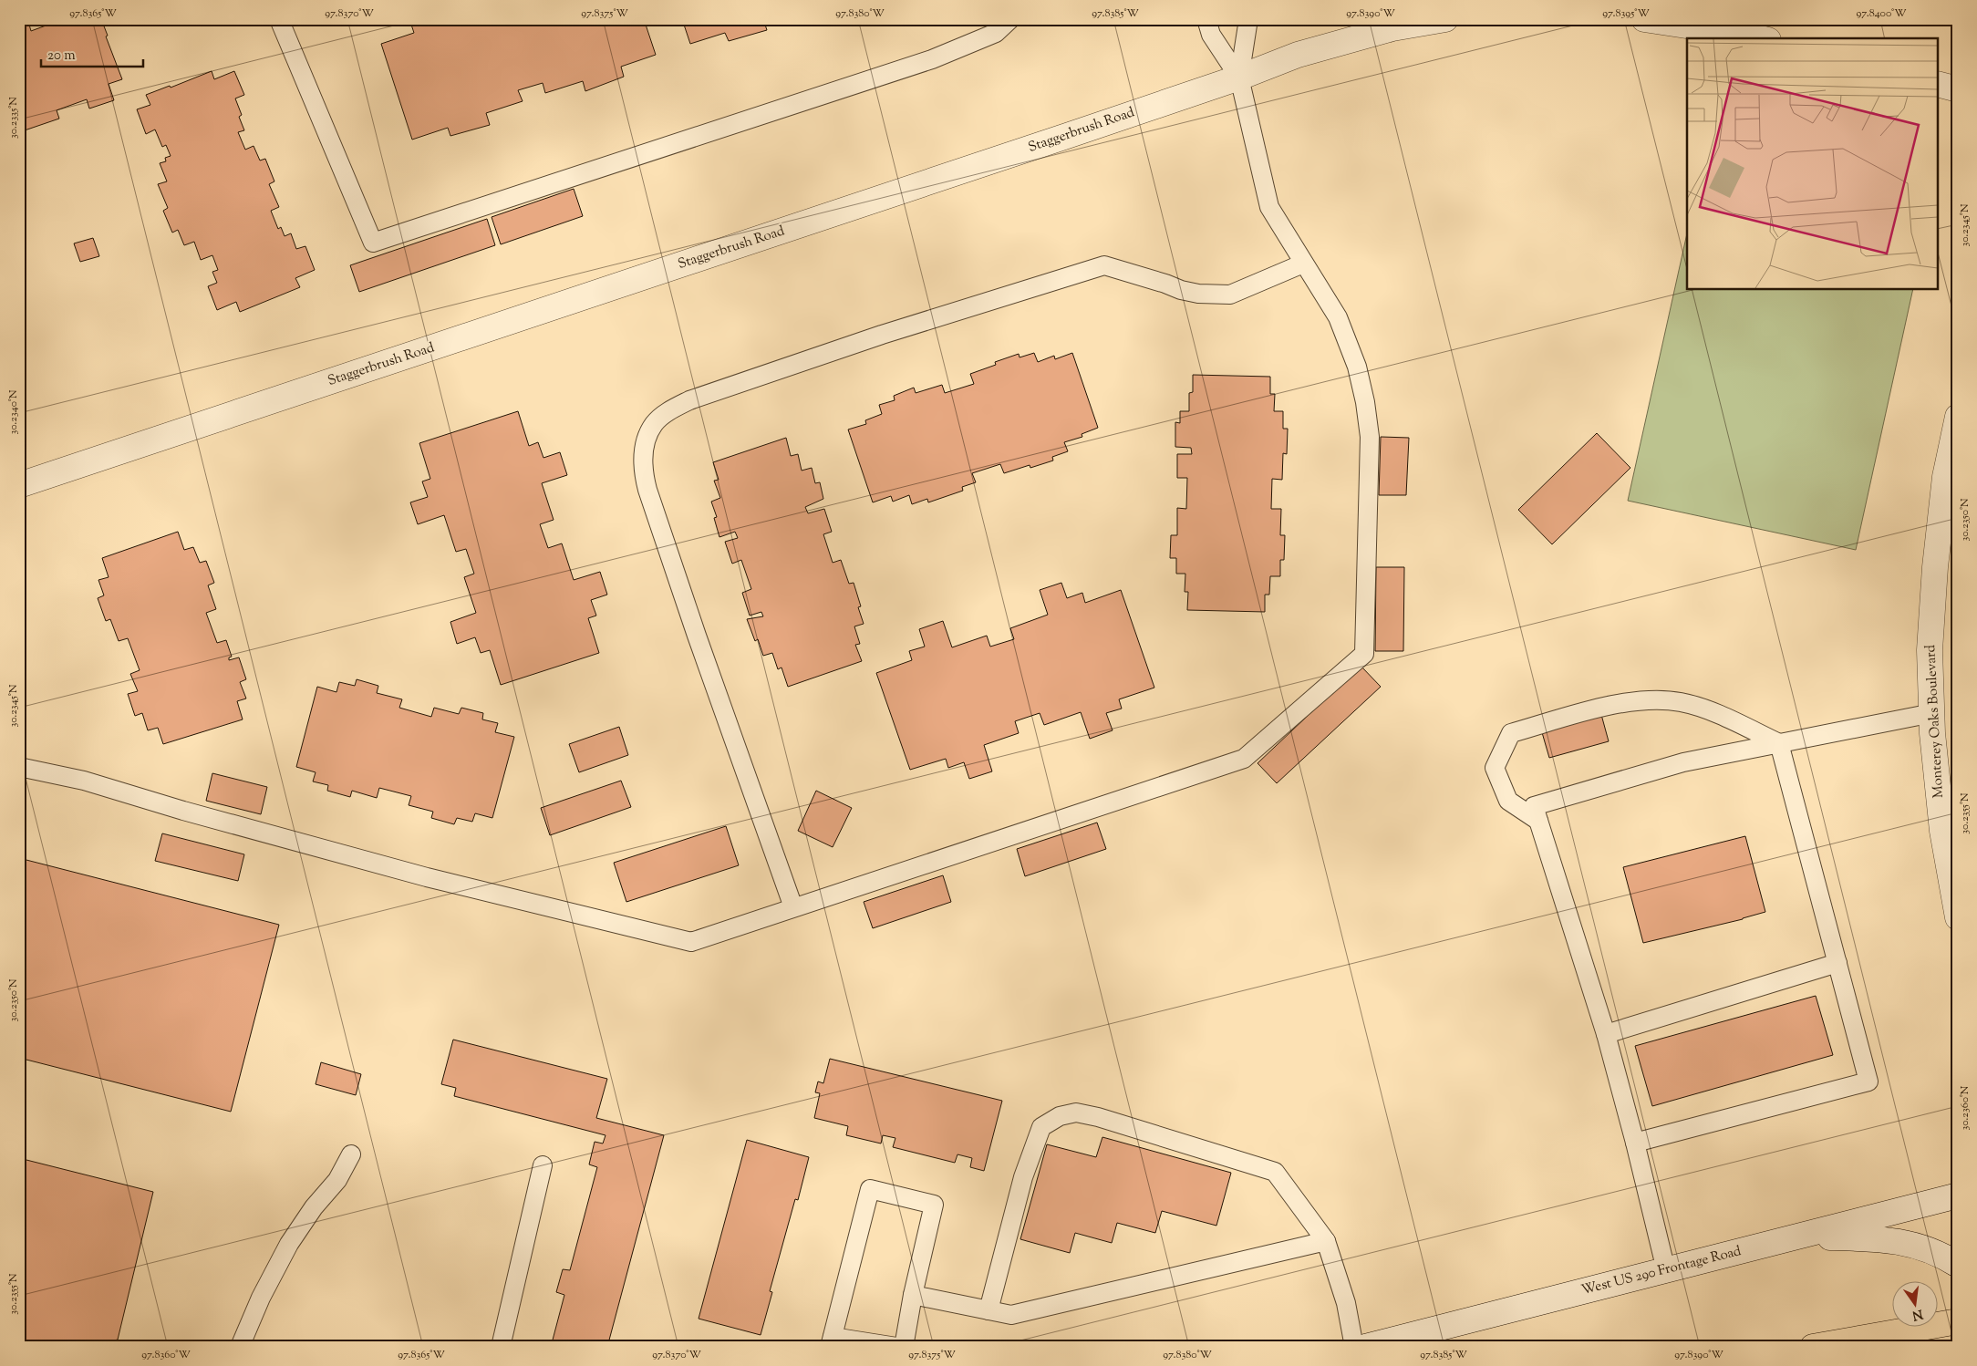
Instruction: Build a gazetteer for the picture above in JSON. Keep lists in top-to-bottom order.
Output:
{
  "streets": {
    "street": ["Staggerbrush Road", "Monterey Oaks Boulevard", "West US 290 Frontage Road"]
  },
  "scale_bar": "20 m",
  "north": "bottom",
  "coordinates": [
    "97.8365°W",
    "97.8370°W",
    "97.8375°W",
    "97.8380°W",
    "97.8385°W",
    "97.8390°W",
    "97.8395°W",
    "97.8400°W",
    "30.2335°N",
    "30.2345°N",
    "30.2340°N",
    "30.2350°N",
    "30.2355°N",
    "30.2360°N",
    "97.8360°W"
  ]
}
